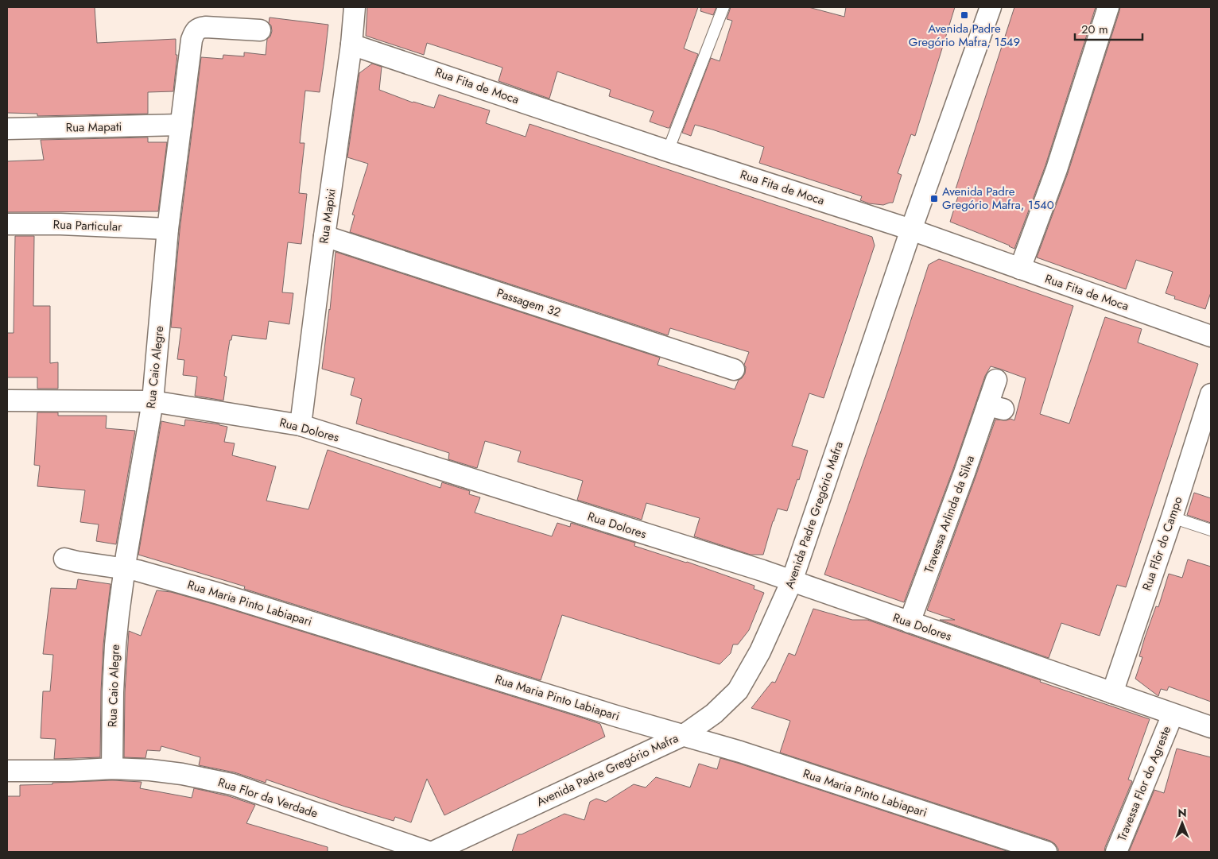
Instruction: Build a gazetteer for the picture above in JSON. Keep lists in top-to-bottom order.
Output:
{
  "streets": {
    "street": [
      "Rua Fita de Moca",
      "Rua Mapati",
      "Rua Mapixi",
      "Rua Particular",
      "Passagem 32",
      "Rua Caio Alegre",
      "Rua Dolores",
      "Travessa Arlinda da Silva",
      "Avenida Padre Gregório Mafra",
      "Rua Flôr do Campo",
      "Rua Maria Pinto Labiapari",
      "Travessa Flor do Agreste",
      "Rua Flor da Verdade"
    ]
  },
  "crossings": [
    ["Rua Fita de Moca", "Rua Mapixi"],
    ["Rua Fita de Moca", "Avenida Padre Gregório Mafra"],
    ["Rua Mapati", "Rua Caio Alegre"],
    ["Rua Mapixi", "Passagem 32"],
    ["Rua Mapixi", "Rua Dolores"],
    ["Rua Particular", "Rua Caio Alegre"],
    ["Rua Caio Alegre", "Rua Dolores"],
    ["Rua Caio Alegre", "Rua Maria Pinto Labiapari"],
    ["Rua Caio Alegre", "Rua Flor da Verdade"],
    ["Rua Dolores", "Travessa Arlinda da Silva"],
    ["Rua Dolores", "Avenida Padre Gregório Mafra"],
    ["Rua Dolores", "Rua Flôr do Campo"],
    ["Rua Dolores", "Travessa Flor do Agreste"],
    ["Avenida Padre Gregório Mafra", "Rua Maria Pinto Labiapari"]
  ],
  "places": {
    "transit": ["Avenida Padre Gregório Mafra, 1549", "Avenida Padre Gregório Mafra, 1540"]
  },
  "scale_bar": "20 m",
  "north": "top"
}
